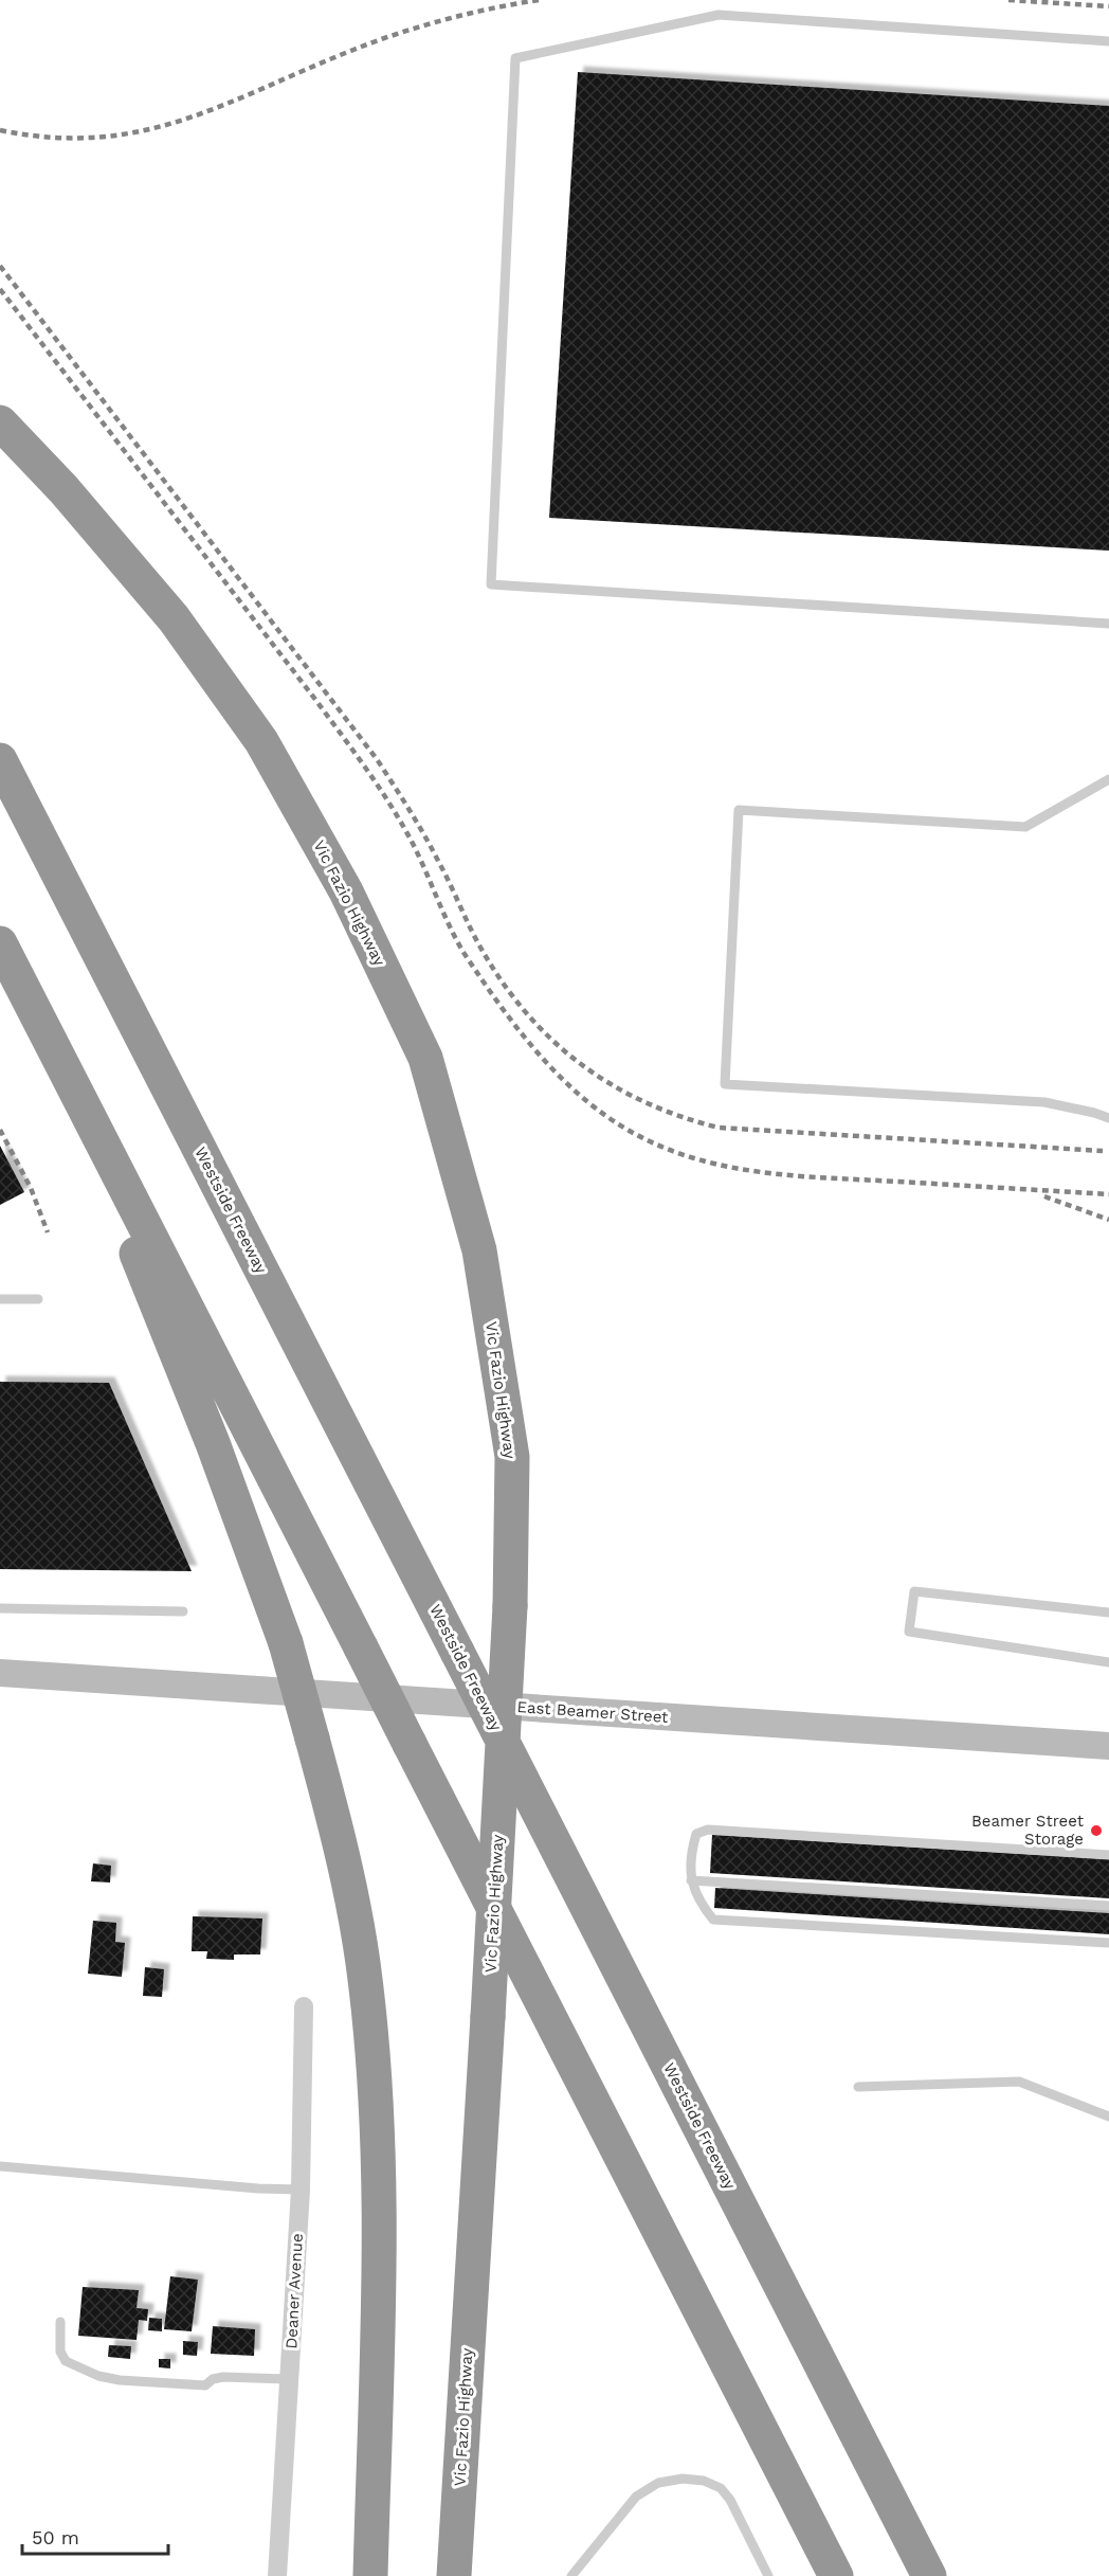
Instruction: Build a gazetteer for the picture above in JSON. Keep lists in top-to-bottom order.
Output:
{
  "streets": {
    "highway": ["Vic Fazio Highway", "Westside Freeway"],
    "street": ["East Beamer Street", "Deaner Avenue"]
  },
  "places": ["Beamer Street Storage"],
  "scale_bar": "50 m"
}
